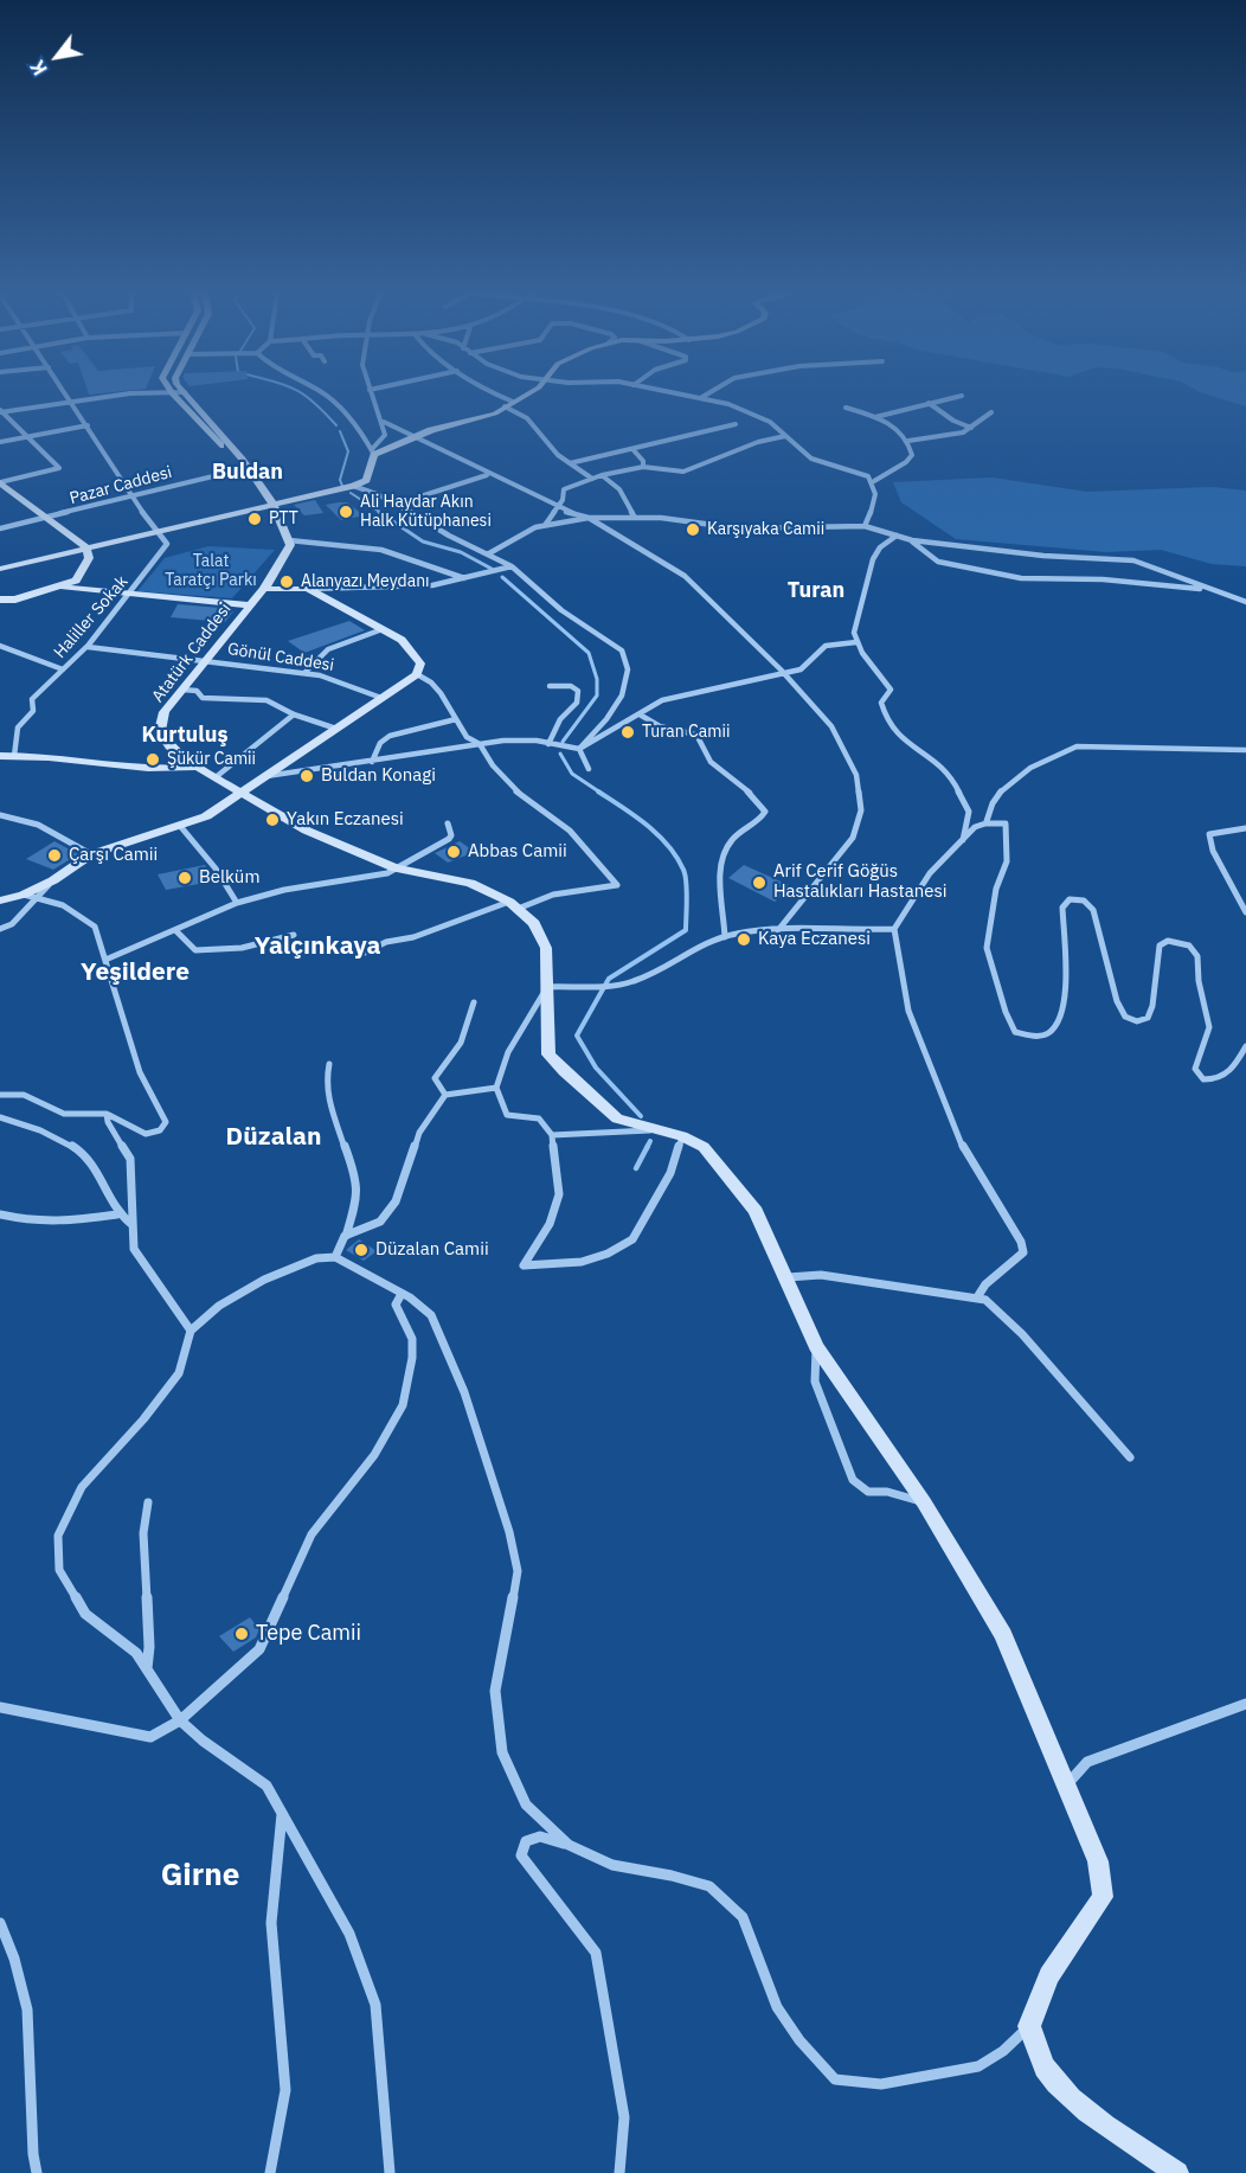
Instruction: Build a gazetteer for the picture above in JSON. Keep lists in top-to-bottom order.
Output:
{
  "streets": {
    "street": [
      "Pazar Caddesi",
      "Haliller Sokak",
      "Atatürk Caddesi",
      "Gönül Caddesi"
    ]
  },
  "crossings": [
    ["Haliller Sokak", "Gönül Caddesi"],
    ["Atatürk Caddesi", "Gönül Caddesi"]
  ],
  "districts": [
    "Buldan",
    "Turan",
    "Kurtuluş",
    "Yalçınkaya",
    "Yeşildere",
    "Düzalan",
    "Girne"
  ],
  "parks": ["Talat Taratçı Parkı"],
  "places": [
    "Ali Haydar Akın Halk Kütüphanesi",
    "PTT",
    "Karşıyaka Camii",
    "Alanyazı Meydanı",
    "Turan Camii",
    "Şükür Camii",
    "Buldan Konagi",
    "Yakın Eczanesi",
    "Abbas Camii",
    "Çarşı Camii",
    "Belküm",
    "Arif Cerif Göğüs Hastalıkları Hastanesi",
    "Kaya Eczanesi",
    "Düzalan Camii",
    "Tepe Camii"
  ],
  "north": "bottom left"
}
